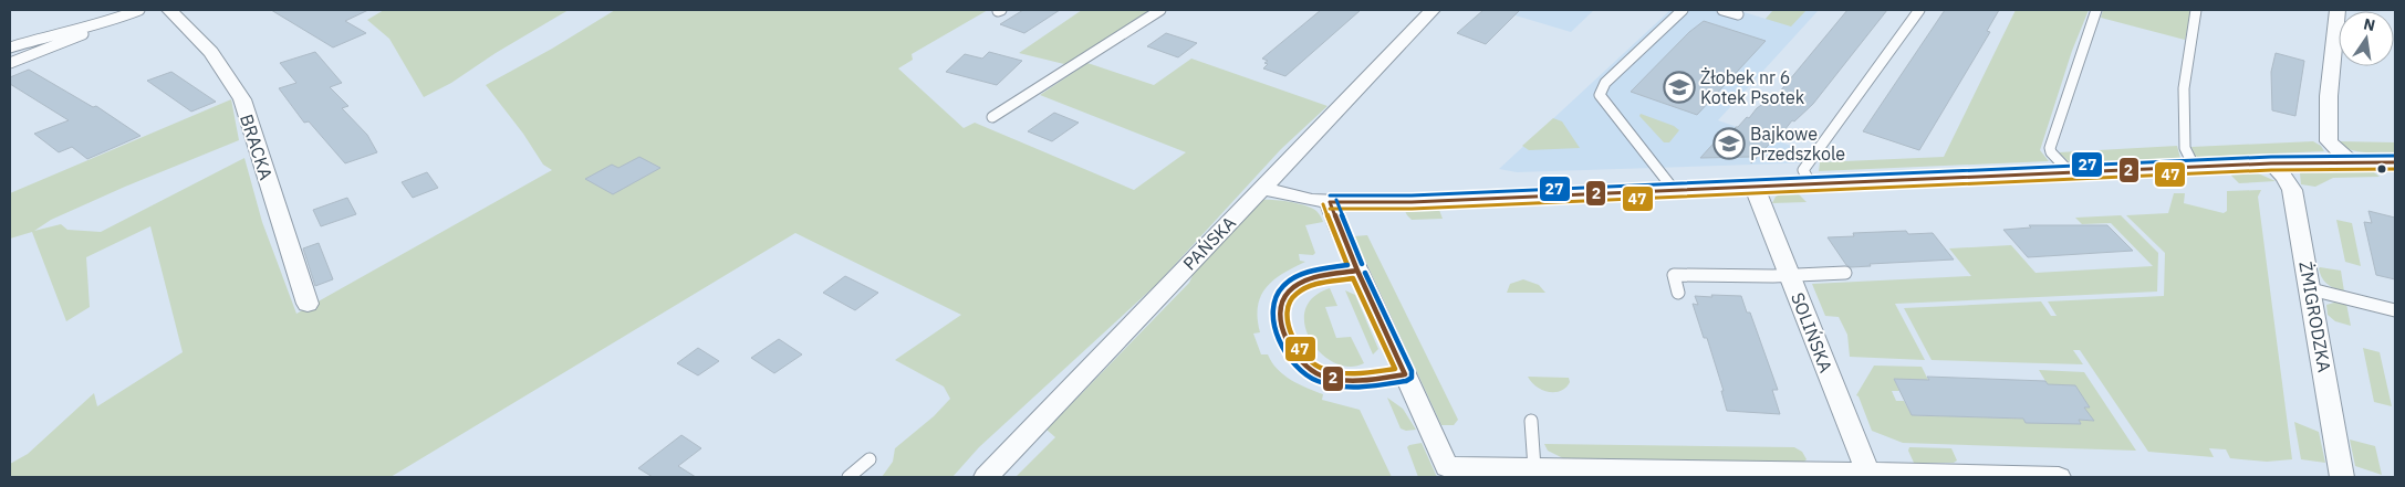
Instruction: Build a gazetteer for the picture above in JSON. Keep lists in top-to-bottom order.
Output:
{
  "streets": {
    "street": [
      "BRACKA",
      "PAŃSKA",
      "ŻMIGRODZKA",
      "SOLIŃSKA"
    ]
  },
  "places": {
    "school or university": ["Żłobek nr 6 Kotek Psotek", "Bajkowe Przedszkole"]
  },
  "lines": ["transit line 27", "transit line 2", "transit line 47"],
  "north": "top"
}
